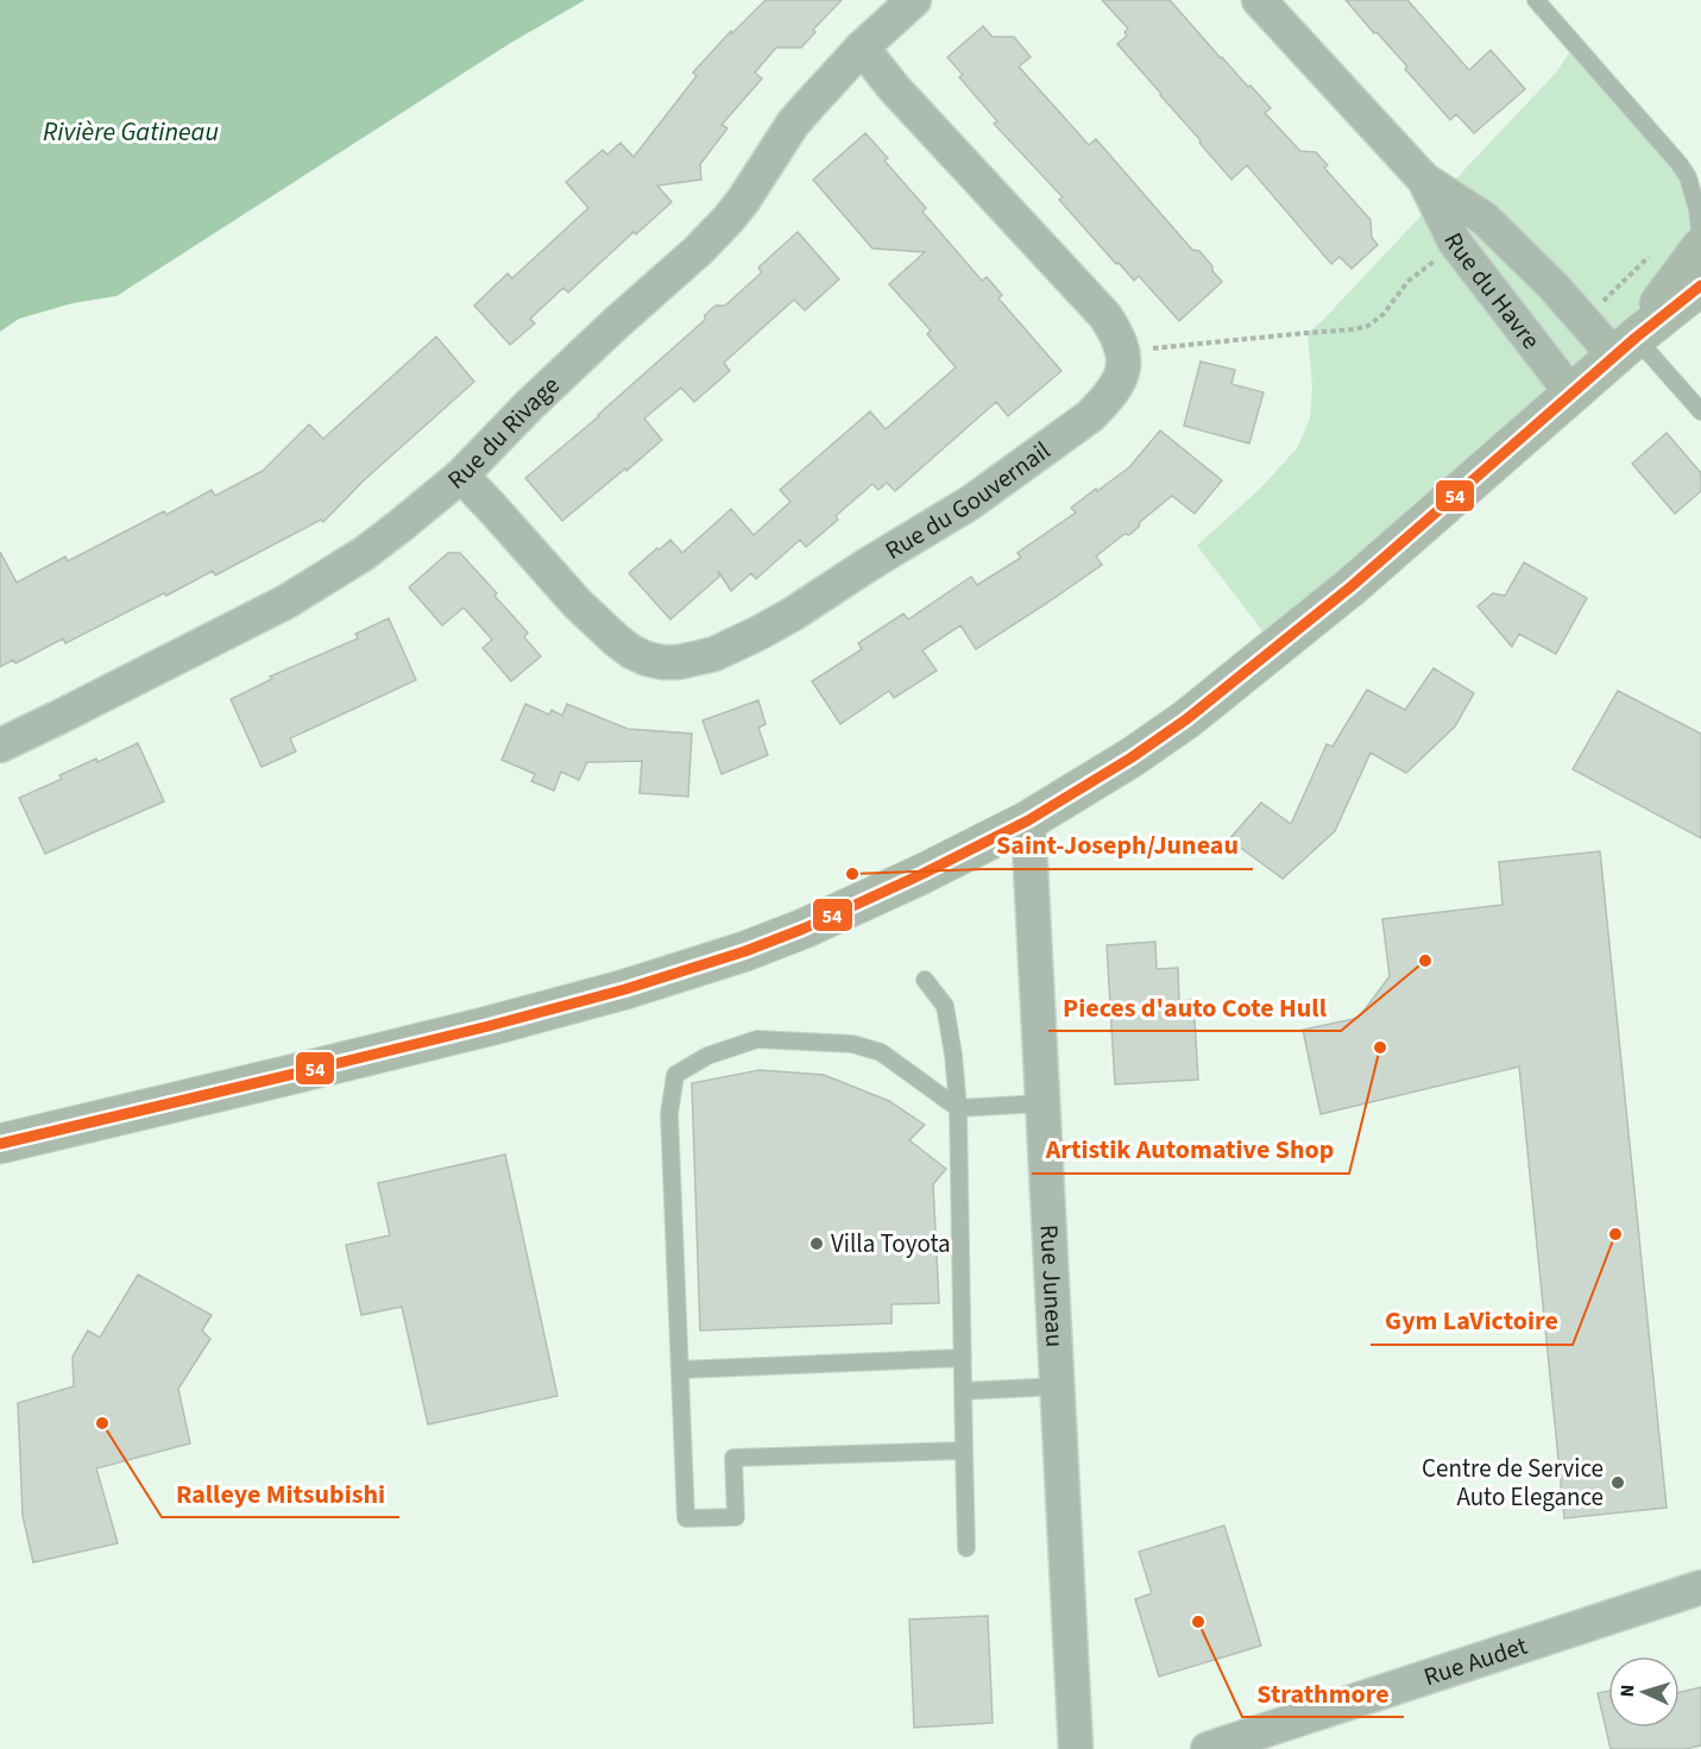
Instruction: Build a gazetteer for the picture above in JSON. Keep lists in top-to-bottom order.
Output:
{
  "streets": {
    "street": [
      "Rue du Havre",
      "Rue du Rivage",
      "Rue du Gouvernail",
      "Rue Juneau",
      "Rue Audet"
    ]
  },
  "crossings": [
    ["Rue du Rivage", "Rue du Gouvernail"]
  ],
  "water": ["Rivière Gatineau"],
  "places": [
    "Saint-Joseph/Juneau",
    "Pieces d'auto Cote Hull",
    "Artistik Automative Shop",
    "Gym LaVictoire",
    "Villa Toyota",
    "Ralleye Mitsubishi",
    "Centre de Service Auto Elegance",
    "Strathmore"
  ],
  "lines": ["transit line 54"],
  "north": "left"
}
